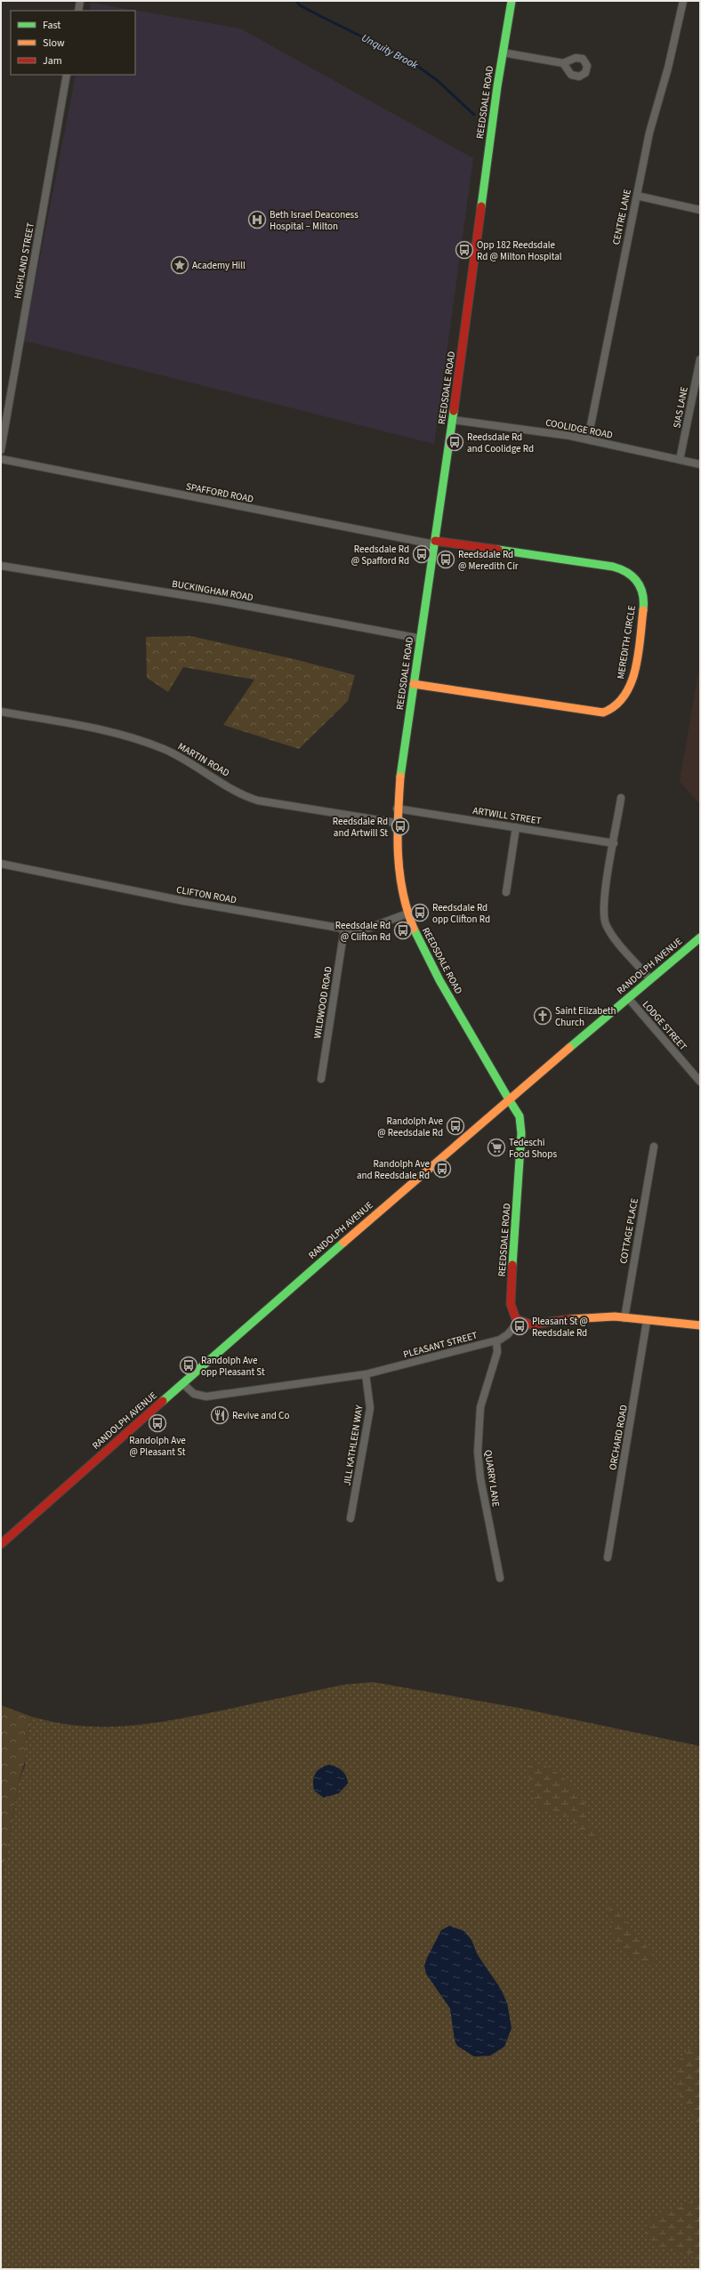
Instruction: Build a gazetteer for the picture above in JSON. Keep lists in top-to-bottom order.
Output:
{
  "streets": {
    "main road": ["REEDSDALE ROAD", "MEREDITH CIRCLE", "RANDOLPH AVENUE"],
    "street": [
      "CENTRE LANE",
      "HIGHLAND STREET",
      "SIAS LANE",
      "COOLIDGE ROAD",
      "SPAFFORD ROAD",
      "BUCKINGHAM ROAD",
      "MARTIN ROAD",
      "ARTWILL STREET",
      "CLIFTON ROAD",
      "WILDWOOD ROAD",
      "LODGE STREET",
      "COTTAGE PLACE",
      "PLEASANT STREET",
      "ORCHARD ROAD",
      "JILL KATHLEEN WAY",
      "QUARRY LANE"
    ]
  },
  "crossings": [
    ["REEDSDALE ROAD", "COOLIDGE ROAD"],
    ["REEDSDALE ROAD", "SPAFFORD ROAD"],
    ["REEDSDALE ROAD", "BUCKINGHAM ROAD"],
    ["REEDSDALE ROAD", "MEREDITH CIRCLE"],
    ["REEDSDALE ROAD", "MARTIN ROAD"],
    ["REEDSDALE ROAD", "ARTWILL STREET"],
    ["REEDSDALE ROAD", "CLIFTON ROAD"],
    ["REEDSDALE ROAD", "RANDOLPH AVENUE"],
    ["REEDSDALE ROAD", "PLEASANT STREET"],
    ["CENTRE LANE", "COOLIDGE ROAD"],
    ["SIAS LANE", "COOLIDGE ROAD"],
    ["SPAFFORD ROAD", "MEREDITH CIRCLE"],
    ["CLIFTON ROAD", "WILDWOOD ROAD"],
    ["RANDOLPH AVENUE", "LODGE STREET"],
    ["RANDOLPH AVENUE", "PLEASANT STREET"],
    ["PLEASANT STREET", "JILL KATHLEEN WAY"],
    ["PLEASANT STREET", "QUARRY LANE"]
  ],
  "water": ["Unquity Brook"],
  "places": {
    "hospital": ["Beth Israel Deaconess Hospital – Milton"],
    "bus stop": [
      "Opp 182 Reedsdale Rd @ Milton Hospital",
      "Reedsdale Rd and Coolidge Rd",
      "Reedsdale Rd @ Spafford Rd",
      "Reedsdale Rd @ Meredith Cir",
      "Reedsdale Rd and Artwill St",
      "Reedsdale Rd opp Clifton Rd",
      "Reedsdale Rd @ Clifton Rd",
      "Randolph Ave @ Reedsdale Rd",
      "Randolph Ave and Reedsdale Rd",
      "Pleasant St @ Reedsdale Rd",
      "Randolph Ave opp Pleasant St",
      "Randolph Ave @ Pleasant St"
    ],
    "place": ["Academy Hill"],
    "church": ["Saint Elizabeth Church"],
    "supermarket": ["Tedeschi Food Shops"],
    "restaurant": ["Revive and Co"]
  },
  "legend": ["Fast", "Slow", "Jam"]
}
